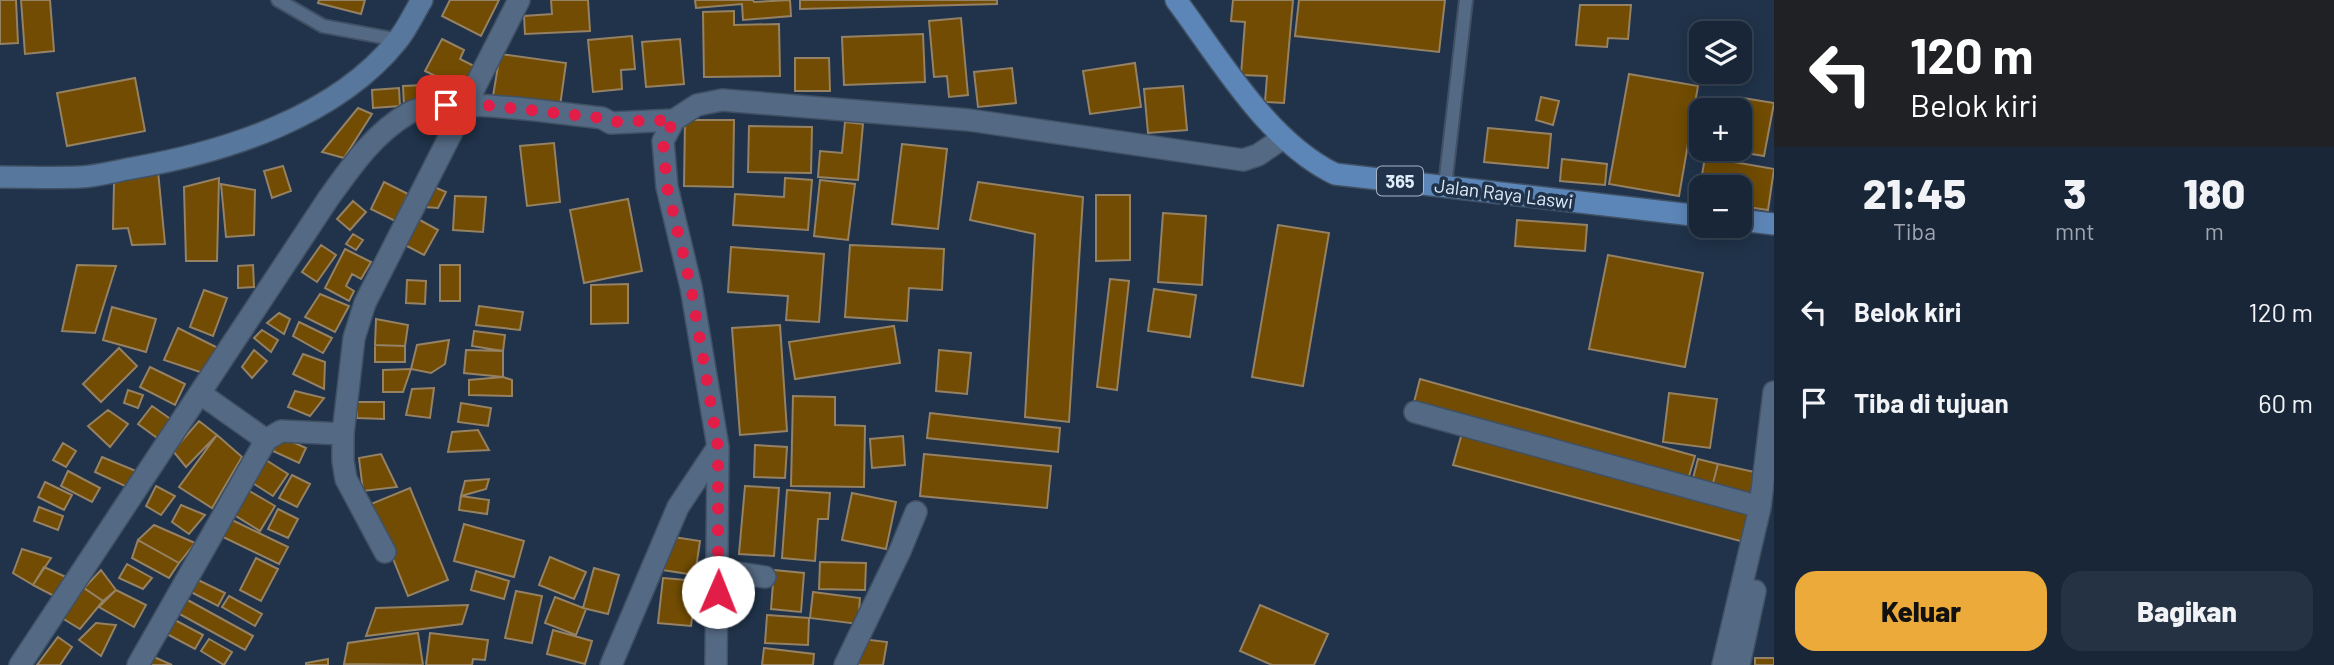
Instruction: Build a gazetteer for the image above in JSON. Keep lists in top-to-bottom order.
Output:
{
  "streets": {
    "main road": ["365", "Jalan Raya Laswi"]
  },
  "page": {
    "turn": ["120 m", "Belok kiri"],
    "map_buttons": ["+", "−"],
    "eta": [
      "21:45",
      "Tiba",
      "3",
      "mnt",
      "180",
      "m"
    ],
    "list": [
      {
        "name": "Belok kiri",
        "value": "120 m"
      },
      {
        "name": "Tiba di tujuan",
        "value": "60 m"
      }
    ],
    "buttons": ["Keluar", "Bagikan"]
  }
}
